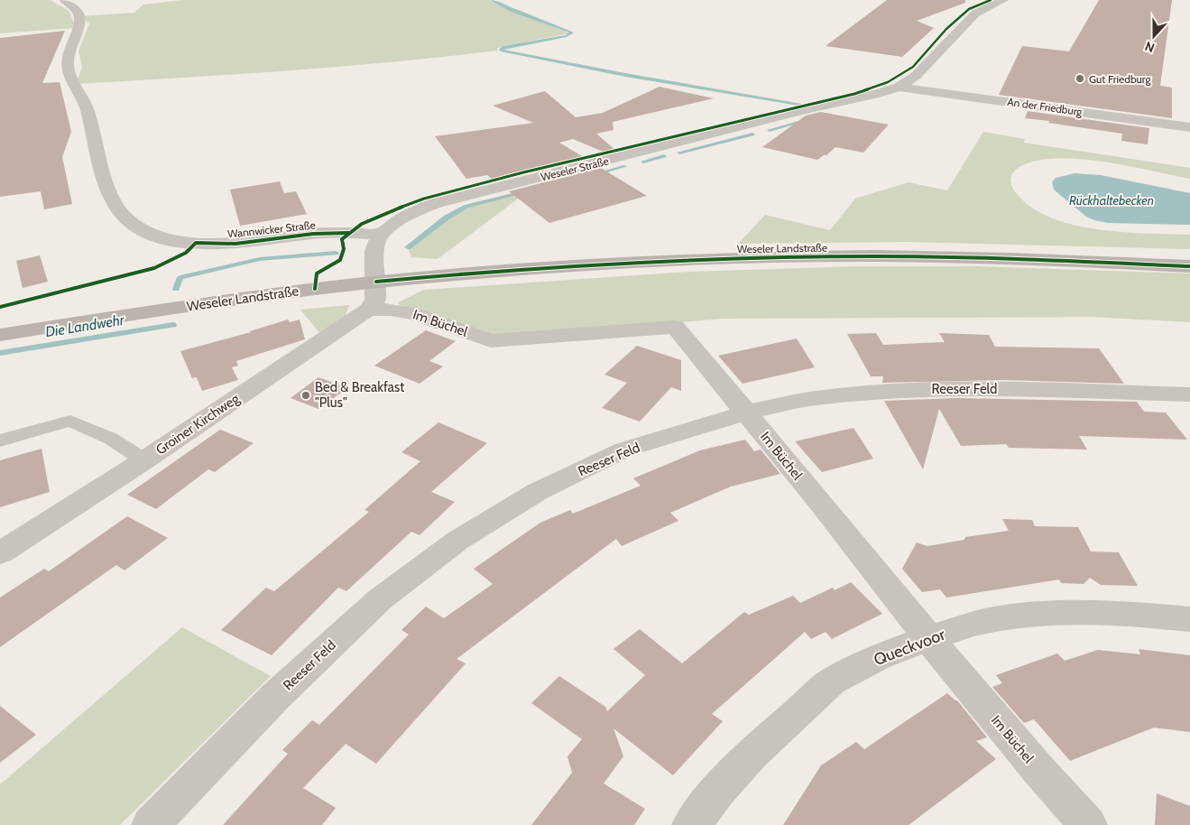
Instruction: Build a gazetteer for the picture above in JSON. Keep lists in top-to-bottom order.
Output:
{
  "streets": {
    "main road": ["Weseler Landstraße"],
    "street": [
      "An der Friedburg",
      "Weseler Straße",
      "Wannwicker Straße",
      "Im Büchel",
      "Reeser Feld",
      "Groiner Kirchweg",
      "Queckvoor"
    ]
  },
  "crossings": [
    ["An der Friedburg", "Weseler Straße"],
    ["Weseler Straße", "Wannwicker Straße"],
    ["Im Büchel", "Reeser Feld"],
    ["Im Büchel", "Groiner Kirchweg"],
    ["Im Büchel", "Queckvoor"]
  ],
  "water": ["Rückhaltebecken", "Die Landwehr"],
  "places": ["Gut Friedburg", "Bed & Breakfast \"Plus\""],
  "north": "bottom"
}
